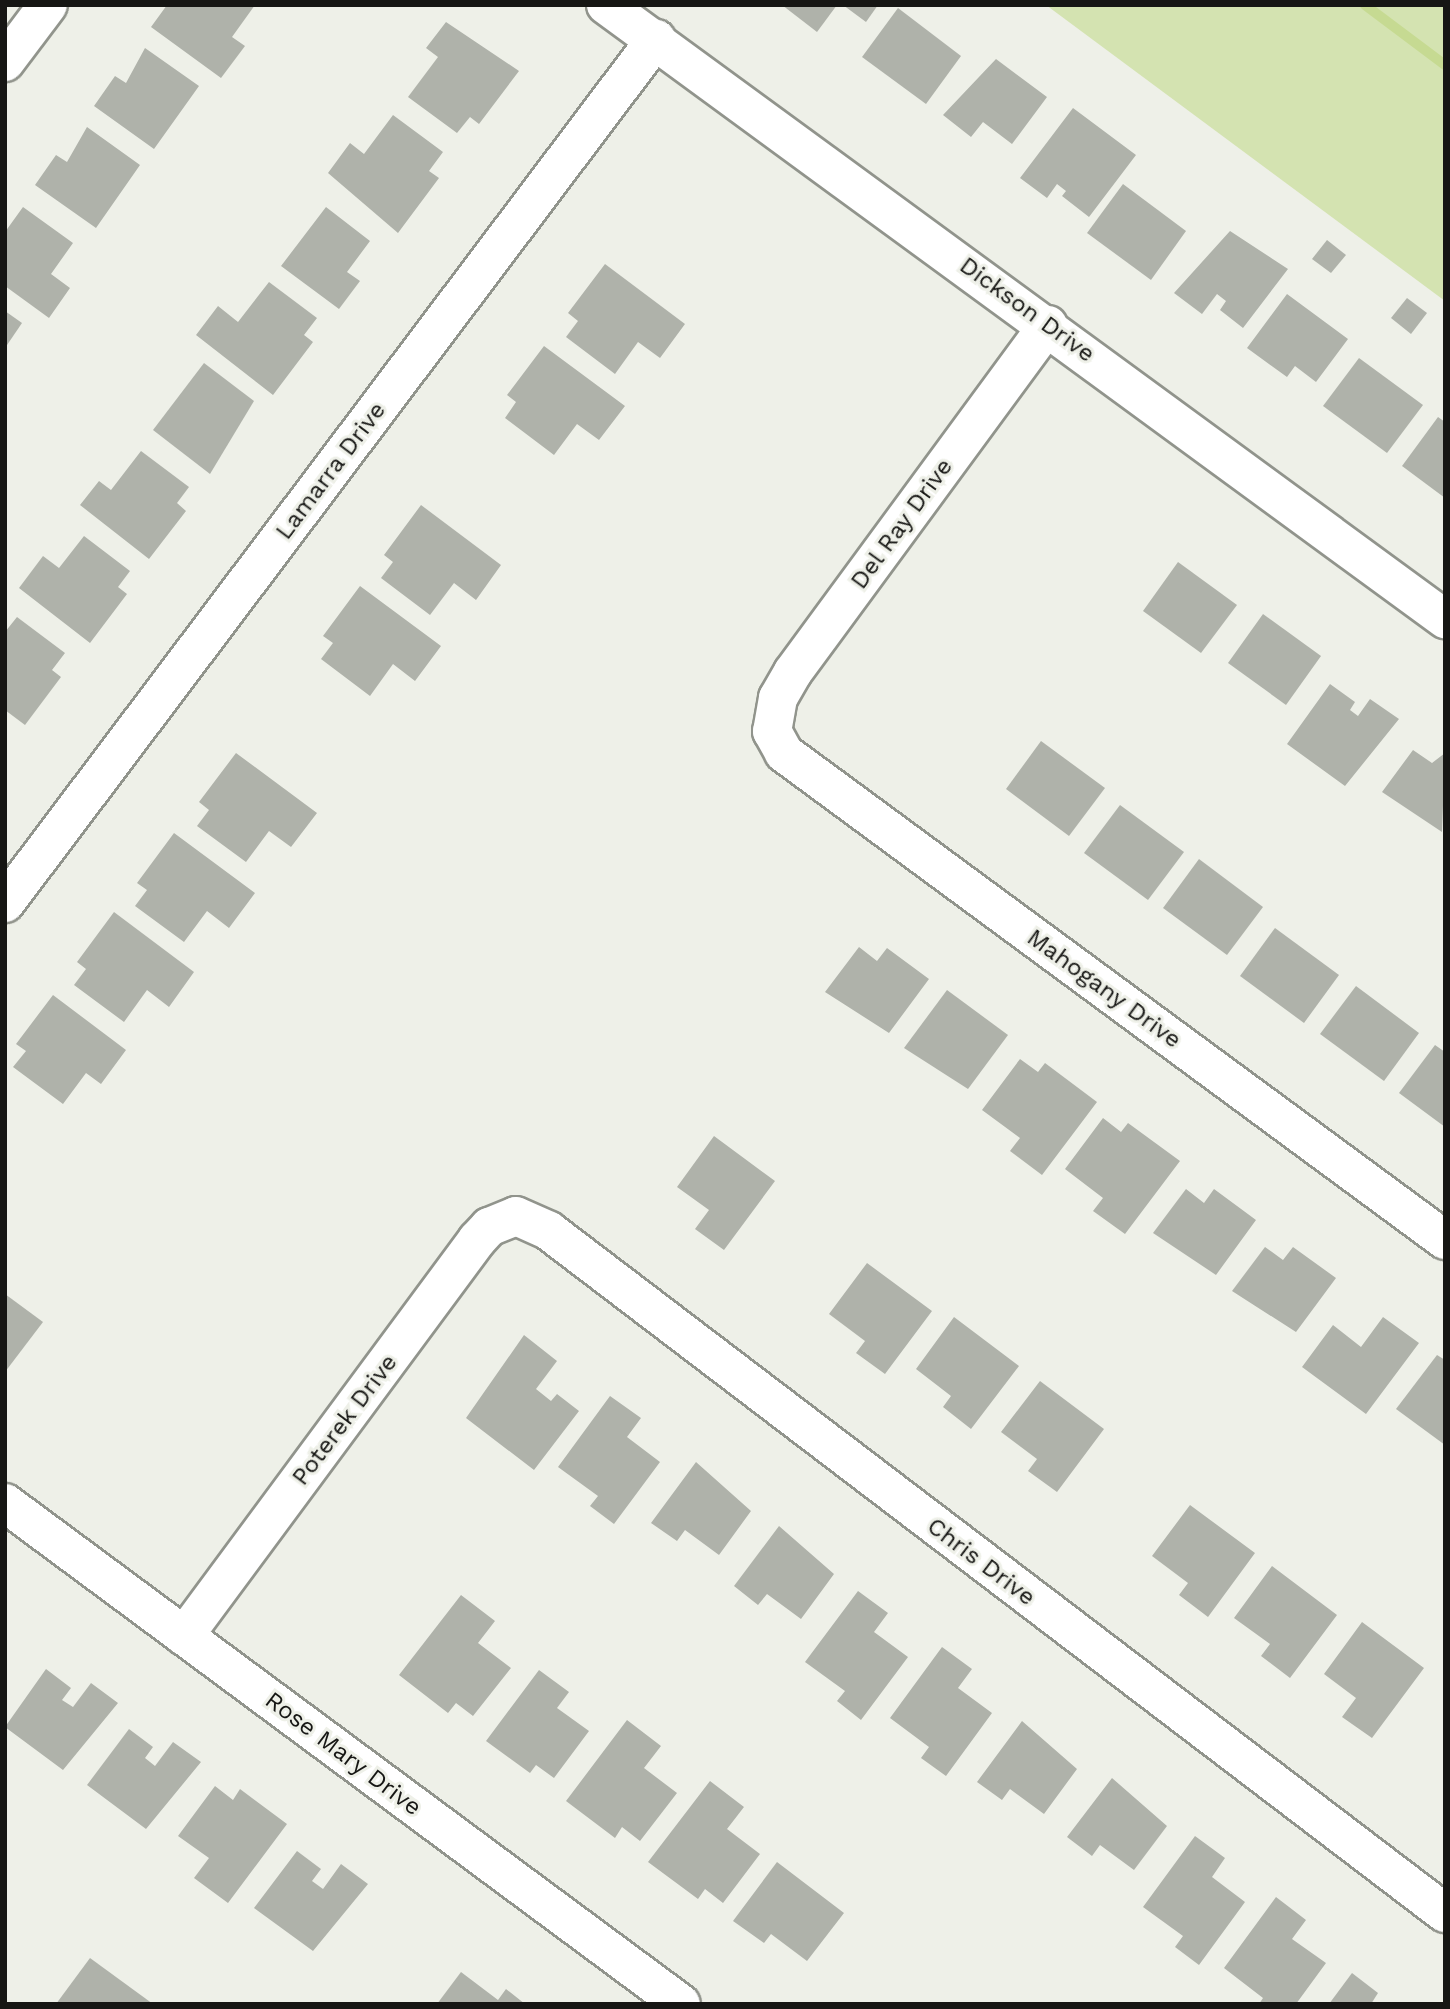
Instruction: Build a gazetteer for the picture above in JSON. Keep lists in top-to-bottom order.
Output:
{
  "streets": {
    "street": [
      "Dickson Drive",
      "Lamarra Drive",
      "Del Ray Drive",
      "Mahogany Drive",
      "Poterek Drive",
      "Chris Drive",
      "Rose Mary Drive"
    ]
  },
  "crossings": [
    ["Dickson Drive", "Lamarra Drive"],
    ["Dickson Drive", "Del Ray Drive"],
    ["Del Ray Drive", "Mahogany Drive"],
    ["Poterek Drive", "Chris Drive"],
    ["Poterek Drive", "Rose Mary Drive"]
  ]
}
